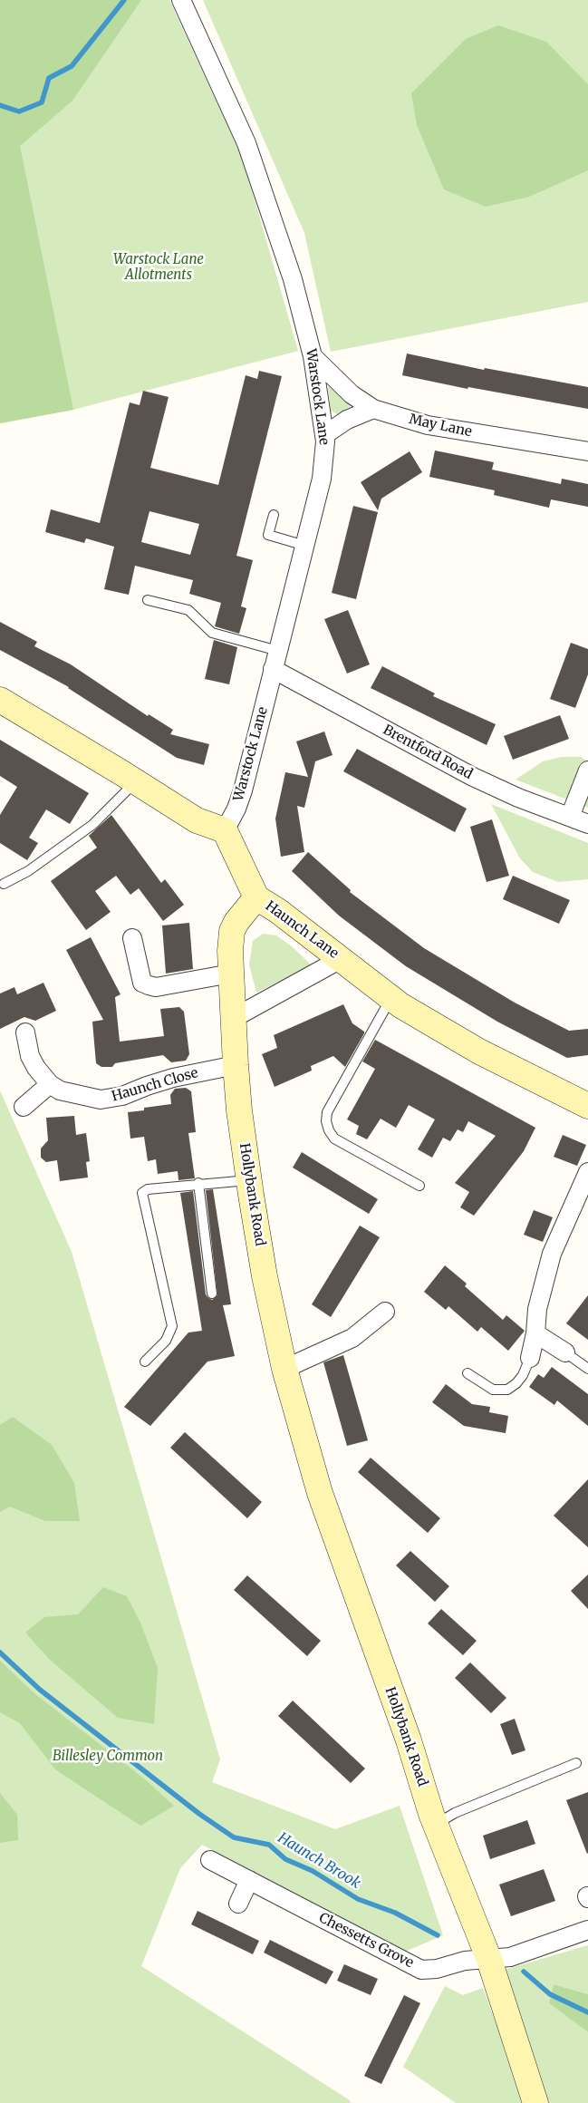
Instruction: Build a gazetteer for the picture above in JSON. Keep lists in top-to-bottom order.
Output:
{
  "streets": {
    "street": [
      "Warstock Lane",
      "May Lane",
      "Brentford Road",
      "Haunch Lane",
      "Haunch Close",
      "Hollybank Road",
      "Chessetts Grove"
    ]
  },
  "crossings": [
    ["Warstock Lane", "May Lane"],
    ["Warstock Lane", "Brentford Road"],
    ["Warstock Lane", "Haunch Lane"],
    ["Haunch Lane", "Hollybank Road"],
    ["Haunch Close", "Hollybank Road"],
    ["Hollybank Road", "Chessetts Grove"]
  ],
  "water": ["Haunch Brook"],
  "parks": ["Warstock Lane Allotments", "Billesley Common"]
}
